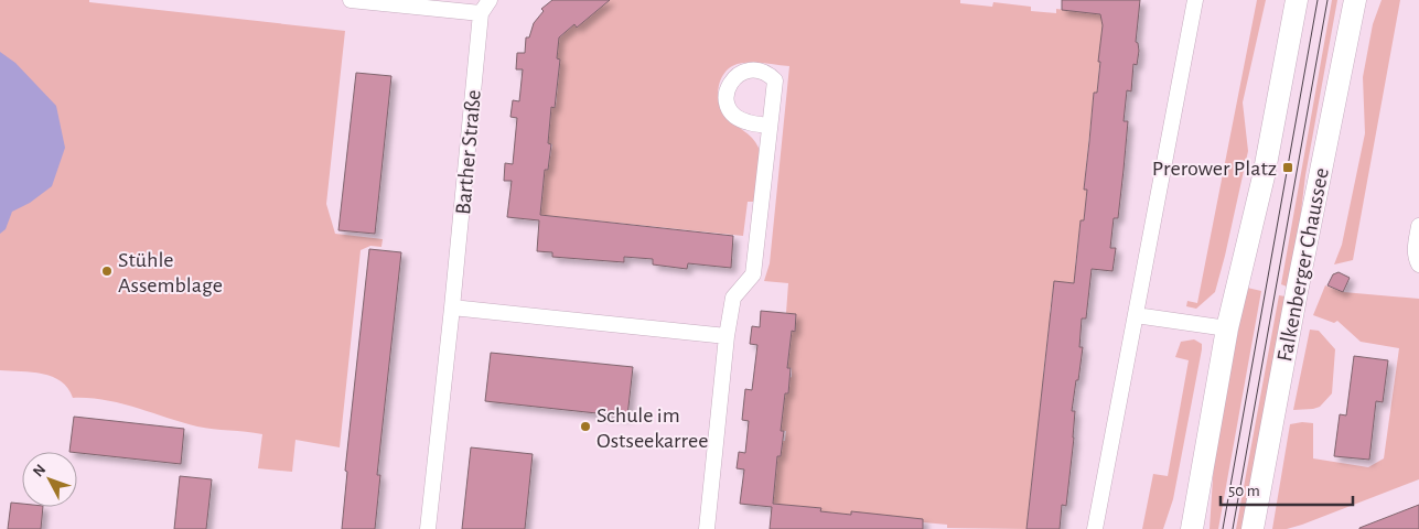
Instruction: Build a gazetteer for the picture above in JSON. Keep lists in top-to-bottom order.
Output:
{
  "streets": {
    "main road": ["Falkenberger Chaussee"],
    "street": ["Barther Straße"]
  },
  "places": {
    "transit": ["Prerower Platz"],
    "other": ["Stühle Assemblage", "Schule im Ostseekarree"]
  },
  "scale_bar": "50 m",
  "north": "top left"
}
